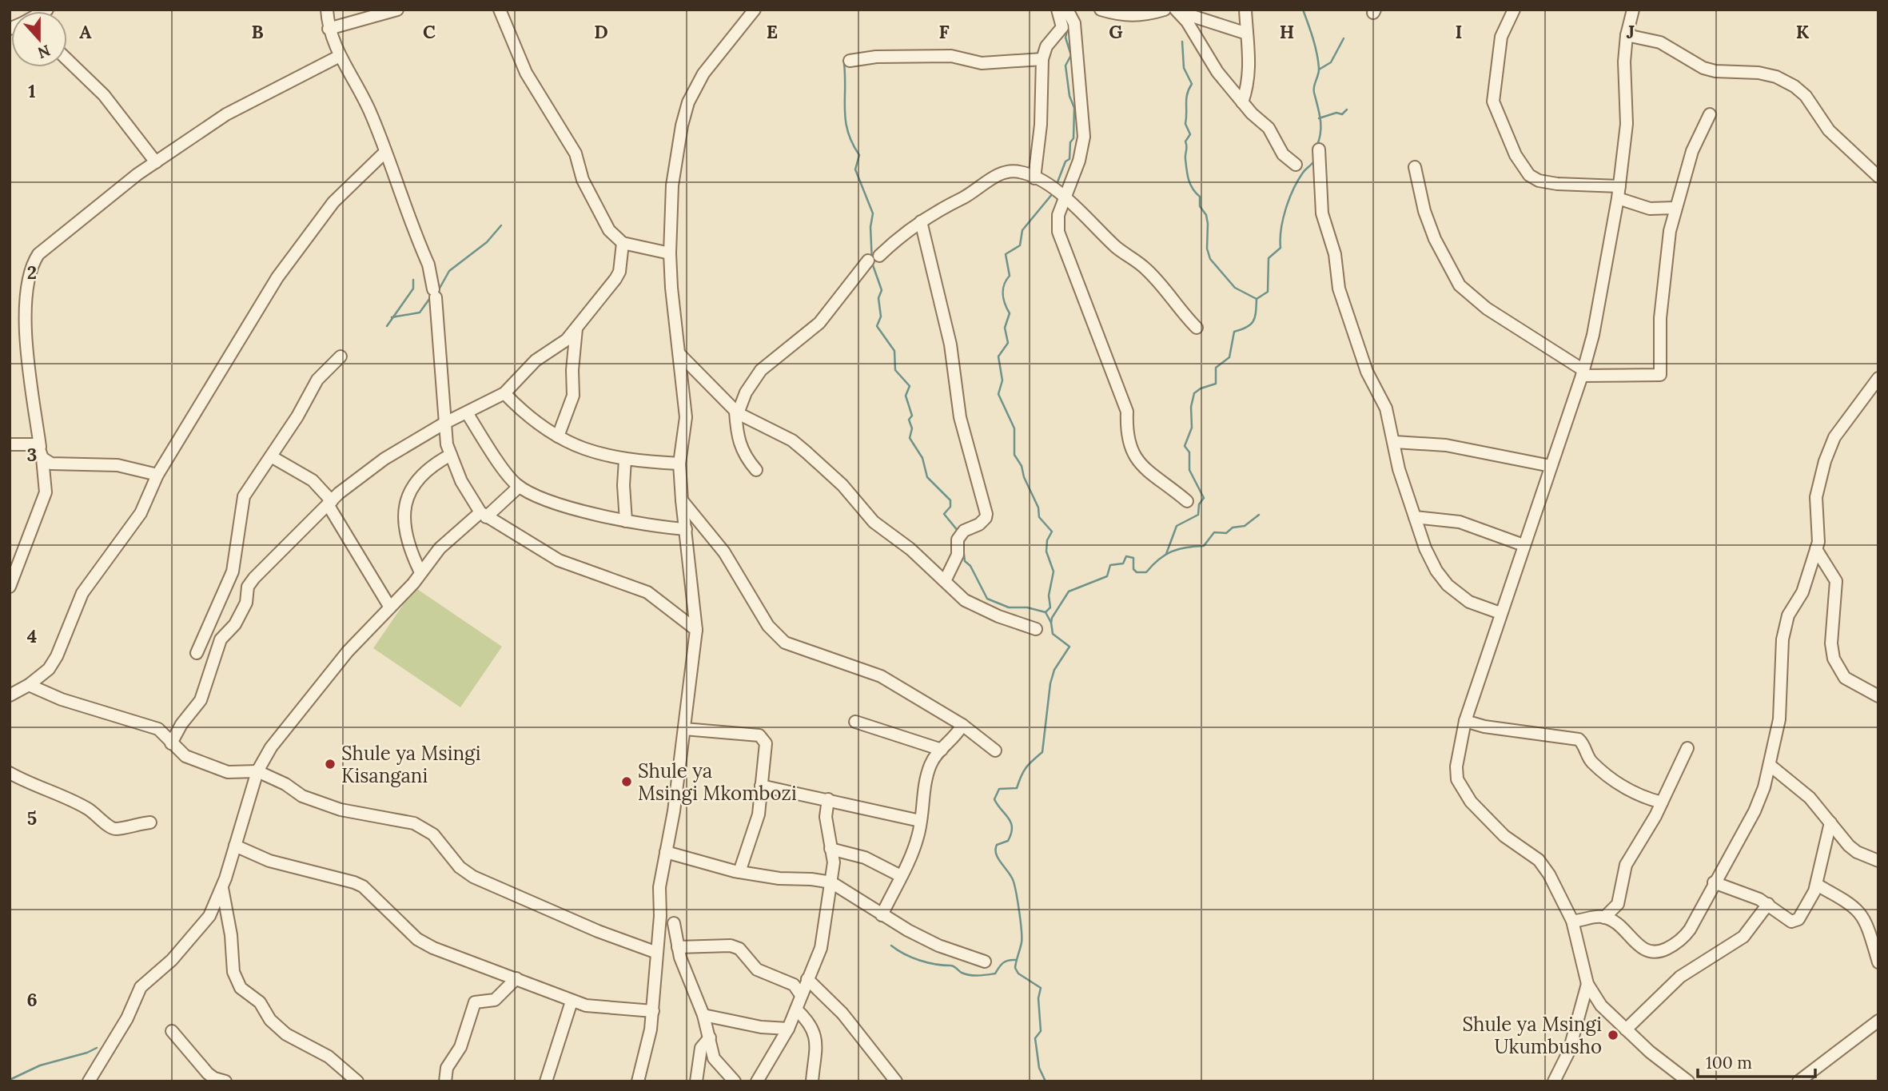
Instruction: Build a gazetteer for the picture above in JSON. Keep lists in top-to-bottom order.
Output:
{
  "places": ["Shule ya Msingi Kisangani", "Shule ya Msingi Mkombozi", "Shule ya Msingi Ukumbusho"],
  "scale_bar": "100 m",
  "north": "bottom",
  "grid": {
    "columns": [
      "A",
      "B",
      "C",
      "D",
      "E",
      "F",
      "G",
      "H",
      "I",
      "J",
      "K"
    ],
    "rows": [
      "1",
      "2",
      "3",
      "4",
      "5",
      "6"
    ]
  }
}
